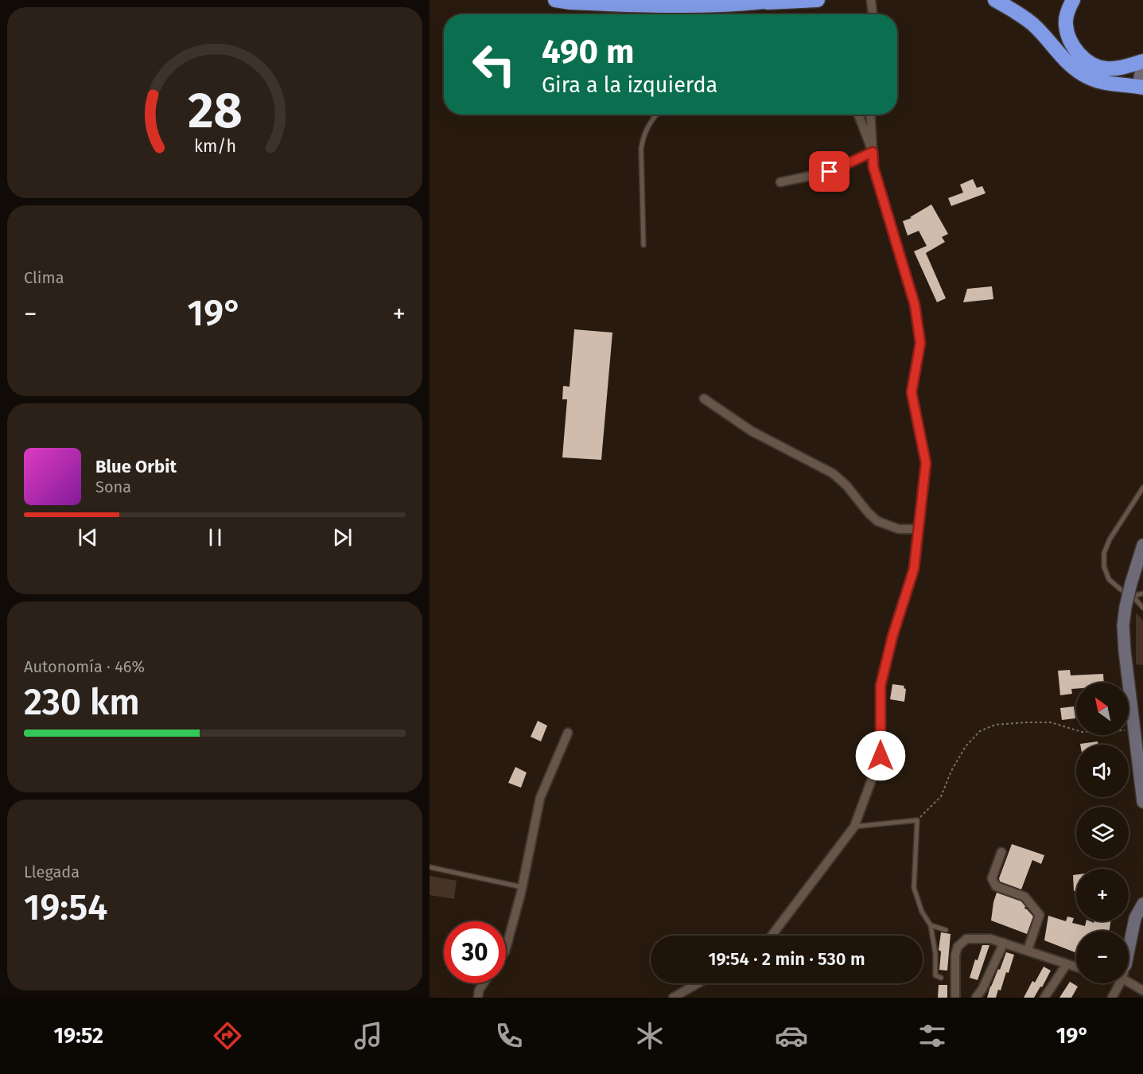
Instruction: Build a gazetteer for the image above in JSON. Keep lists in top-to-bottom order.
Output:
{
  "north": "top left",
  "page": {
    "turn": ["490 m", "Gira a la izquierda"],
    "tile": [
      "Clima",
      ["Autonomía · 46%", "230 km"],
      ["Llegada", "19:54"]
    ],
    "heat": ["−", "19°", "+"],
    "song": ["Blue Orbit", "Sona"],
    "map_buttons": ["+", "−"],
    "limit": "30",
    "trip": "19:54 · 2 min · 530 m",
    "tabs": ["19:52", "19°"],
    "gauge": ["28", "km/h"]
  }
}
